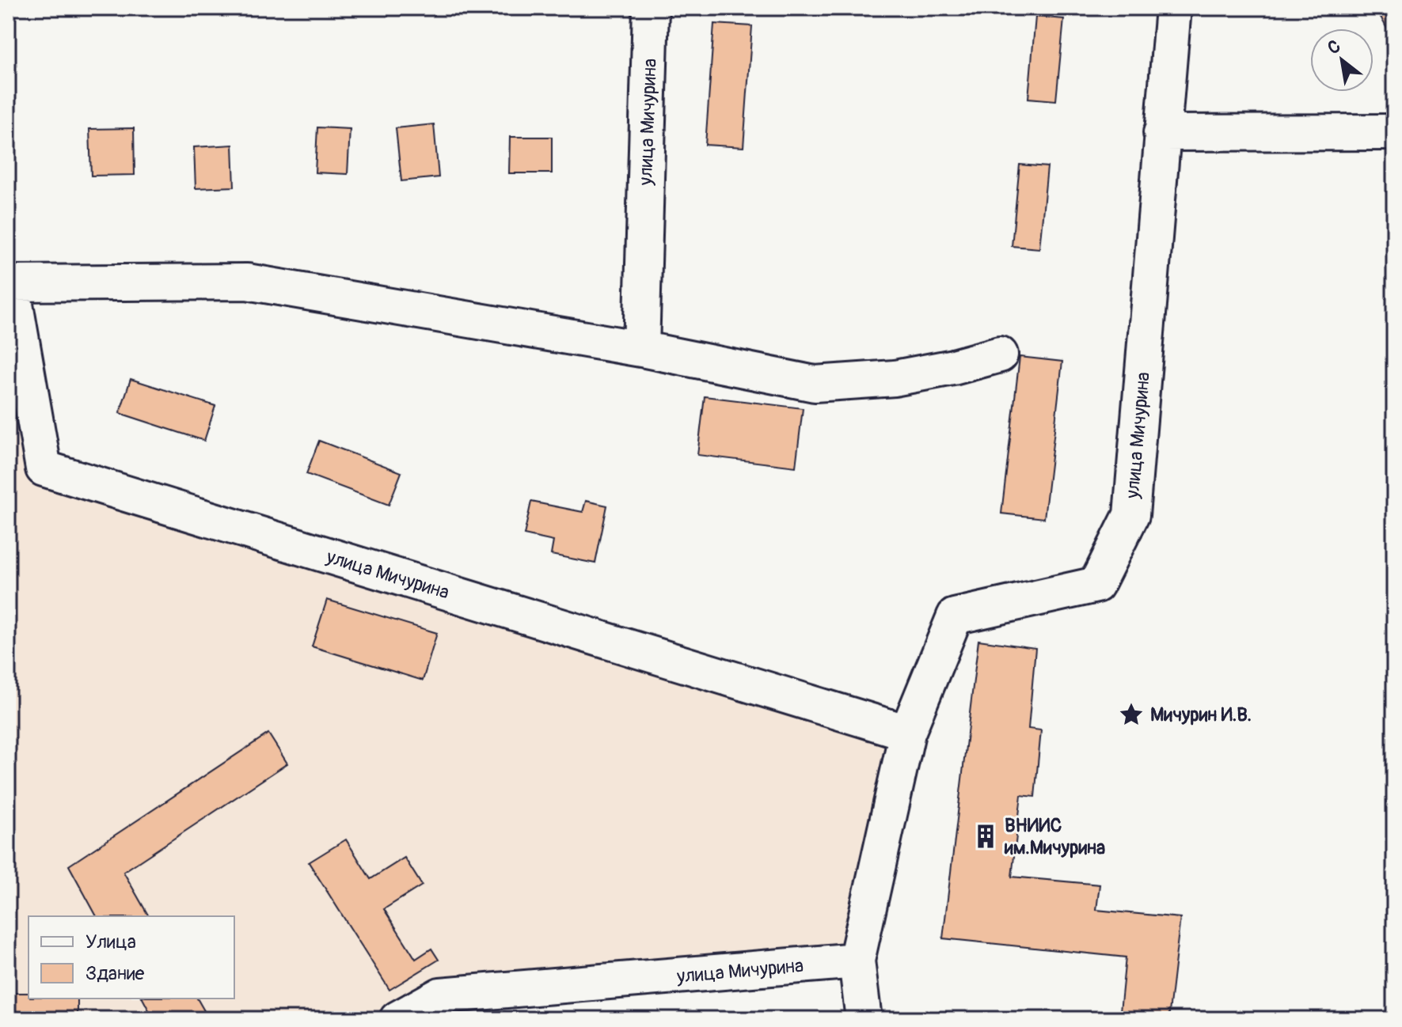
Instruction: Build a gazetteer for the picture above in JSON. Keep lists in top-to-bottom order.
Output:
{
  "streets": {
    "street": ["улица Мичурина"]
  },
  "places": {
    "place": ["Мичурин И.В."],
    "building": ["ВНИИС им.Мичурина"]
  },
  "legend": ["Улица", "Здание"],
  "north": "top left"
}
